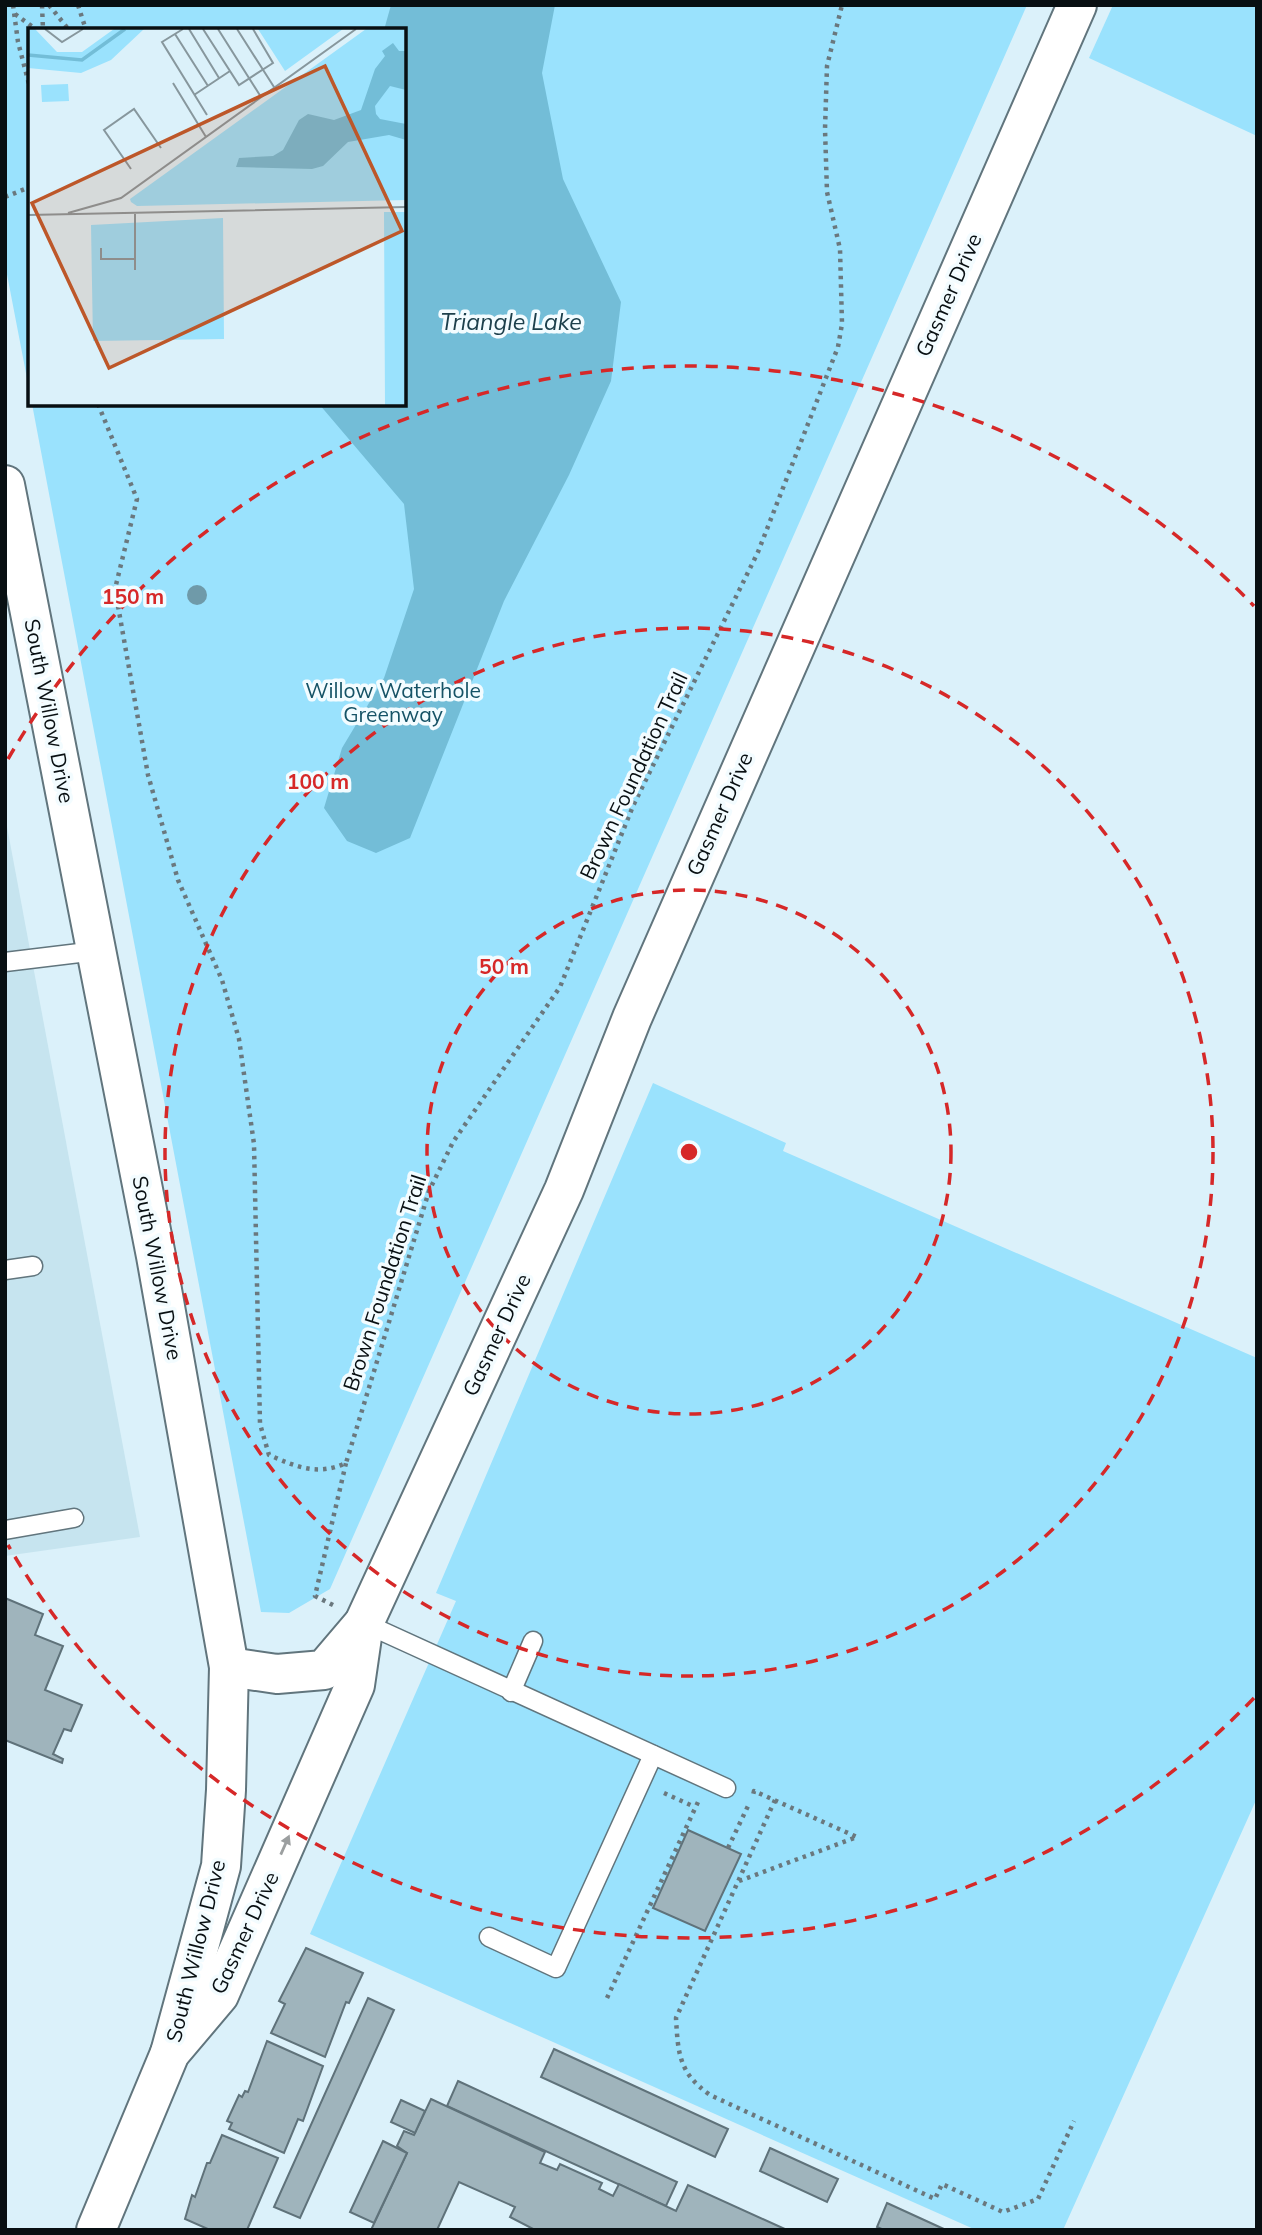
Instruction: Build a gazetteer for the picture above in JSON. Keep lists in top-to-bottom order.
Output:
{
  "streets": {
    "street": ["Gasmer Drive", "South Willow Drive"],
    "path": ["Brown Foundation Trail"]
  },
  "crossings": [
    ["Gasmer Drive", "South Willow Drive"],
    ["Gasmer Drive", "Brown Foundation Trail"]
  ],
  "water": ["Triangle Lake"],
  "parks": ["Willow Waterhole Greenway"],
  "rings": ["150 m", "100 m", "50 m"]
}
